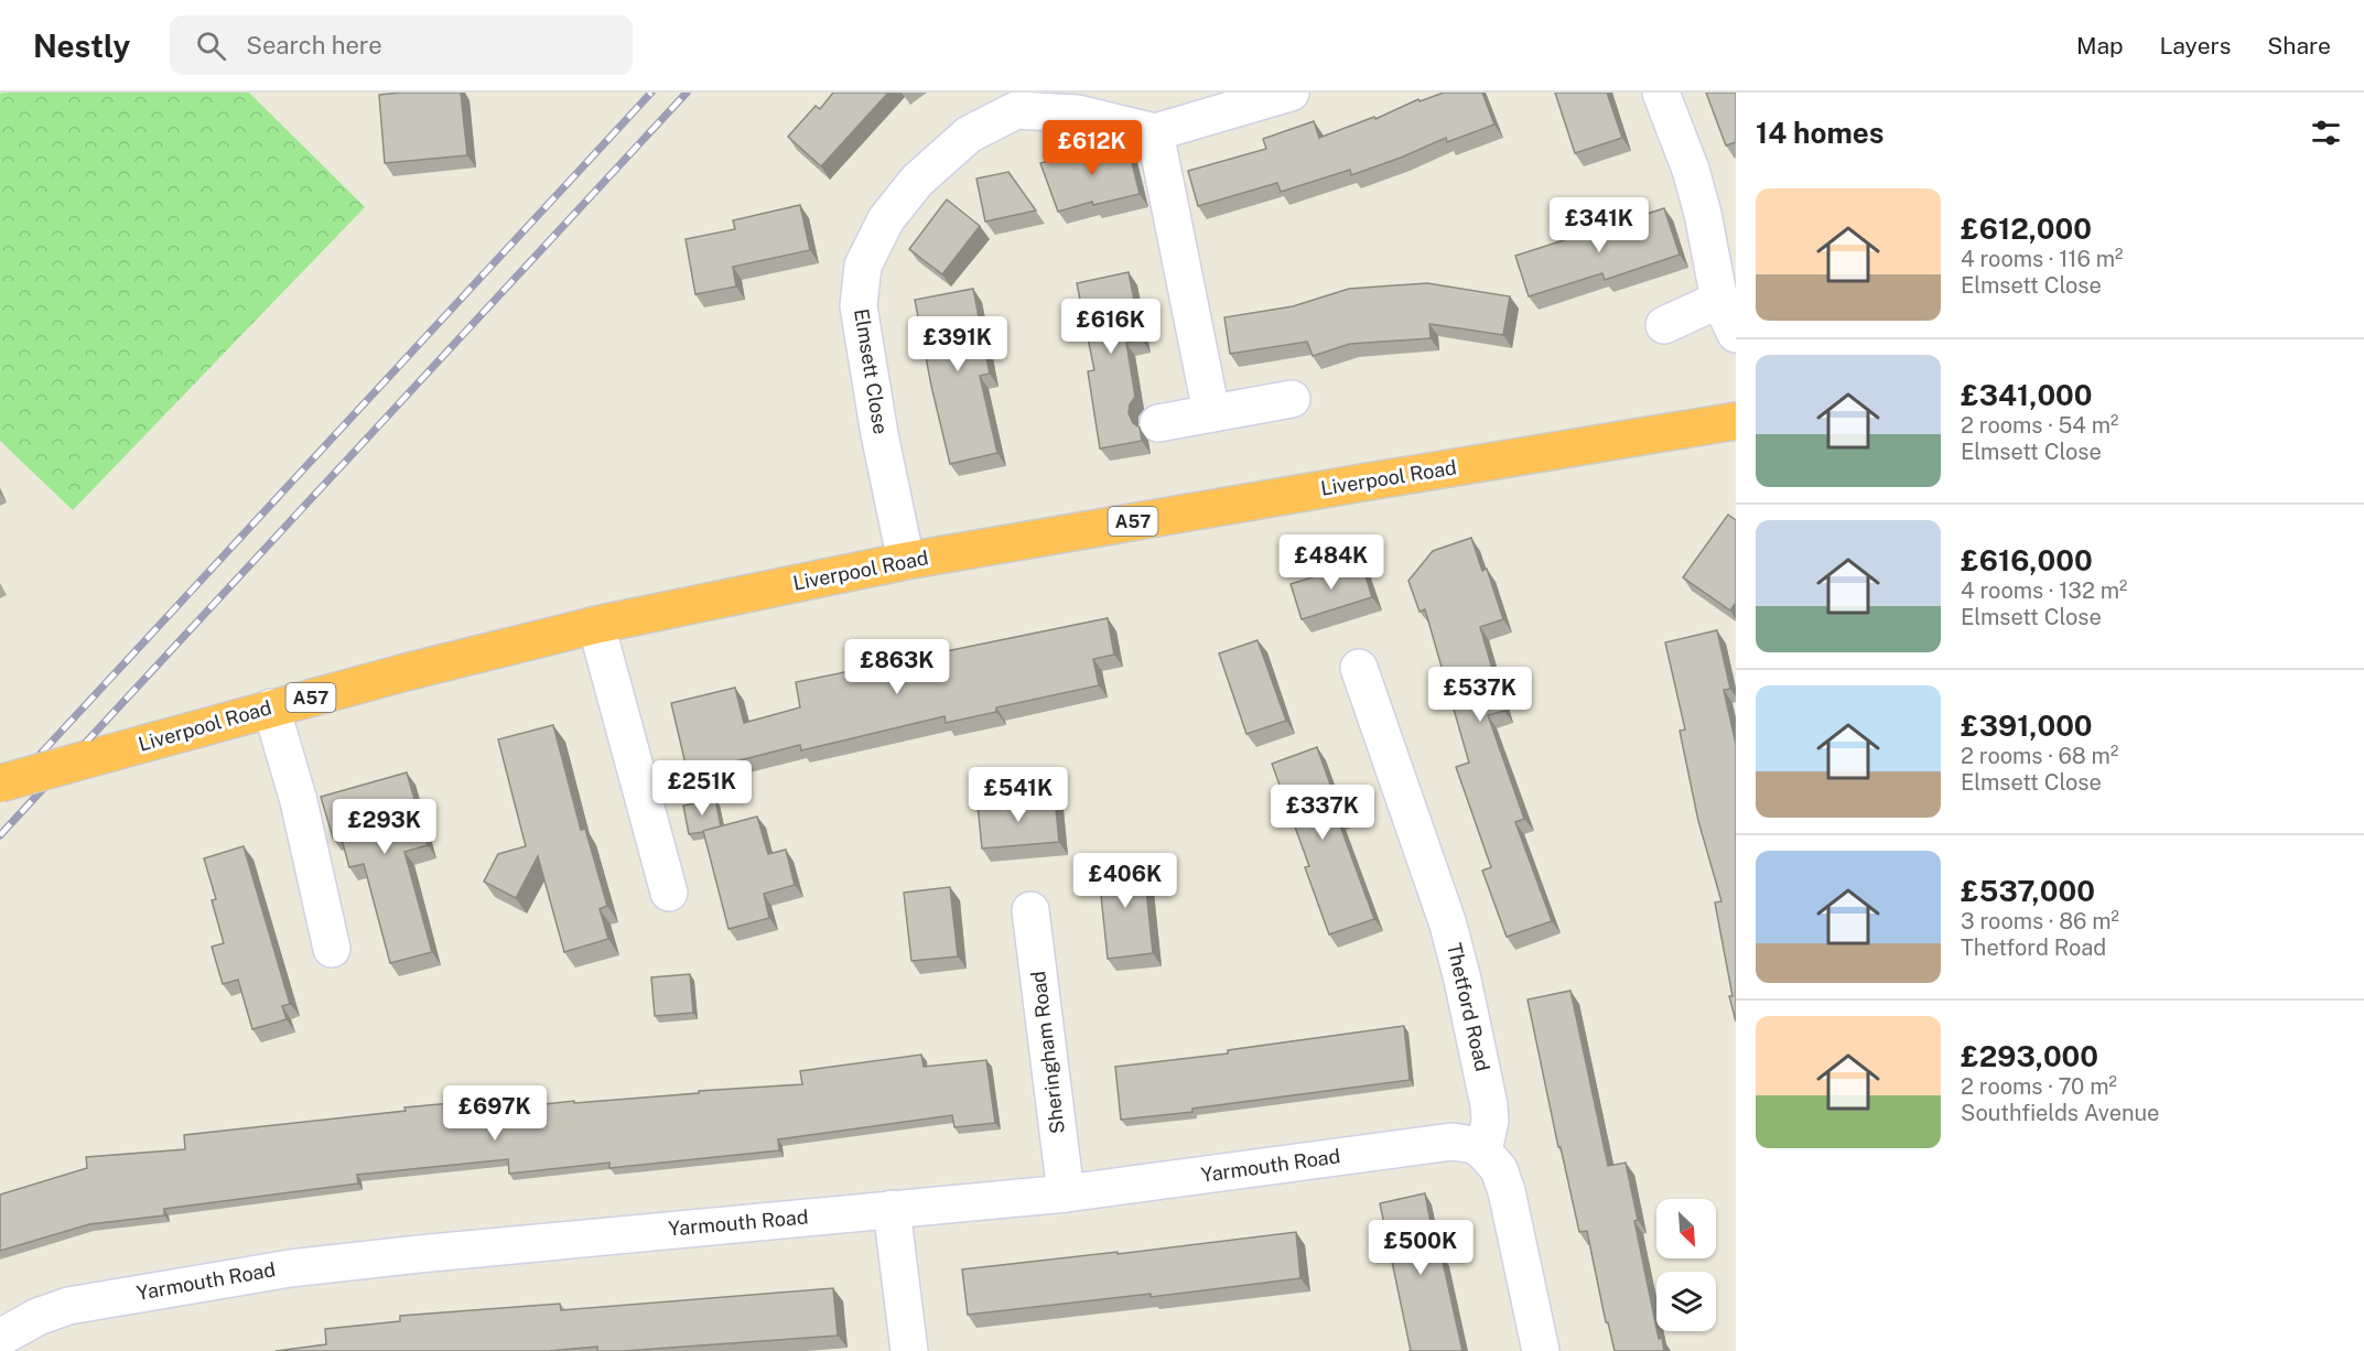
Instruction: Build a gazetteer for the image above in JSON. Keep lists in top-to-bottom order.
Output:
{
  "streets": {
    "highway": ["Liverpool Road", "A57"],
    "street": [
      "Elmsett Close",
      "Thetford Road",
      "Sheringham Road",
      "Yarmouth Road"
    ]
  },
  "crossings": [
    ["Elmsett Close", "Liverpool Road"],
    ["Thetford Road", "Yarmouth Road"],
    ["Sheringham Road", "Yarmouth Road"]
  ],
  "north": "bottom right",
  "page": {
    "header": "Nestly",
    "search": "Search here",
    "nav": ["Map", "Layers", "Share"],
    "heading": "14 homes",
    "price": [
      "£612K",
      "£341K",
      "£616K",
      "£391K",
      "£484K",
      "£863K",
      "£537K",
      "£251K",
      "£541K",
      "£337K",
      "£293K",
      "£406K",
      "£697K",
      "£500K"
    ],
    "list": [
      {
        "name": "£612,000",
        "note": "4 rooms · 116 m² · Elmsett Close"
      },
      {
        "name": "£341,000",
        "note": "2 rooms · 54 m² · Elmsett Close"
      },
      {
        "name": "£616,000",
        "note": "4 rooms · 132 m² · Elmsett Close"
      },
      {
        "name": "£391,000",
        "note": "2 rooms · 68 m² · Elmsett Close"
      },
      {
        "name": "£537,000",
        "note": "3 rooms · 86 m² · Thetford Road"
      },
      {
        "name": "£293,000",
        "note": "2 rooms · 70 m² · Southfields Avenue"
      }
    ]
  }
}
